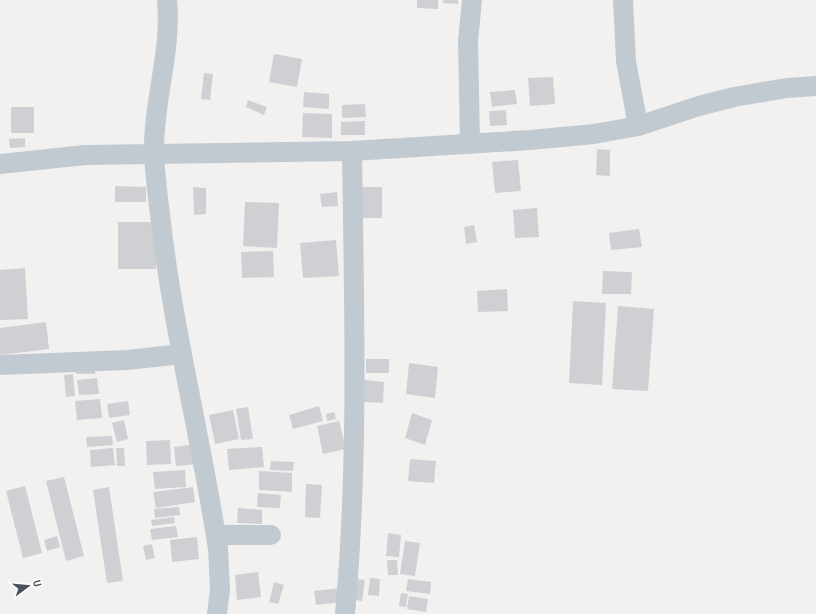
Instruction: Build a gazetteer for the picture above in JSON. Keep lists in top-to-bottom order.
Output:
{
  "north": "right"
}
